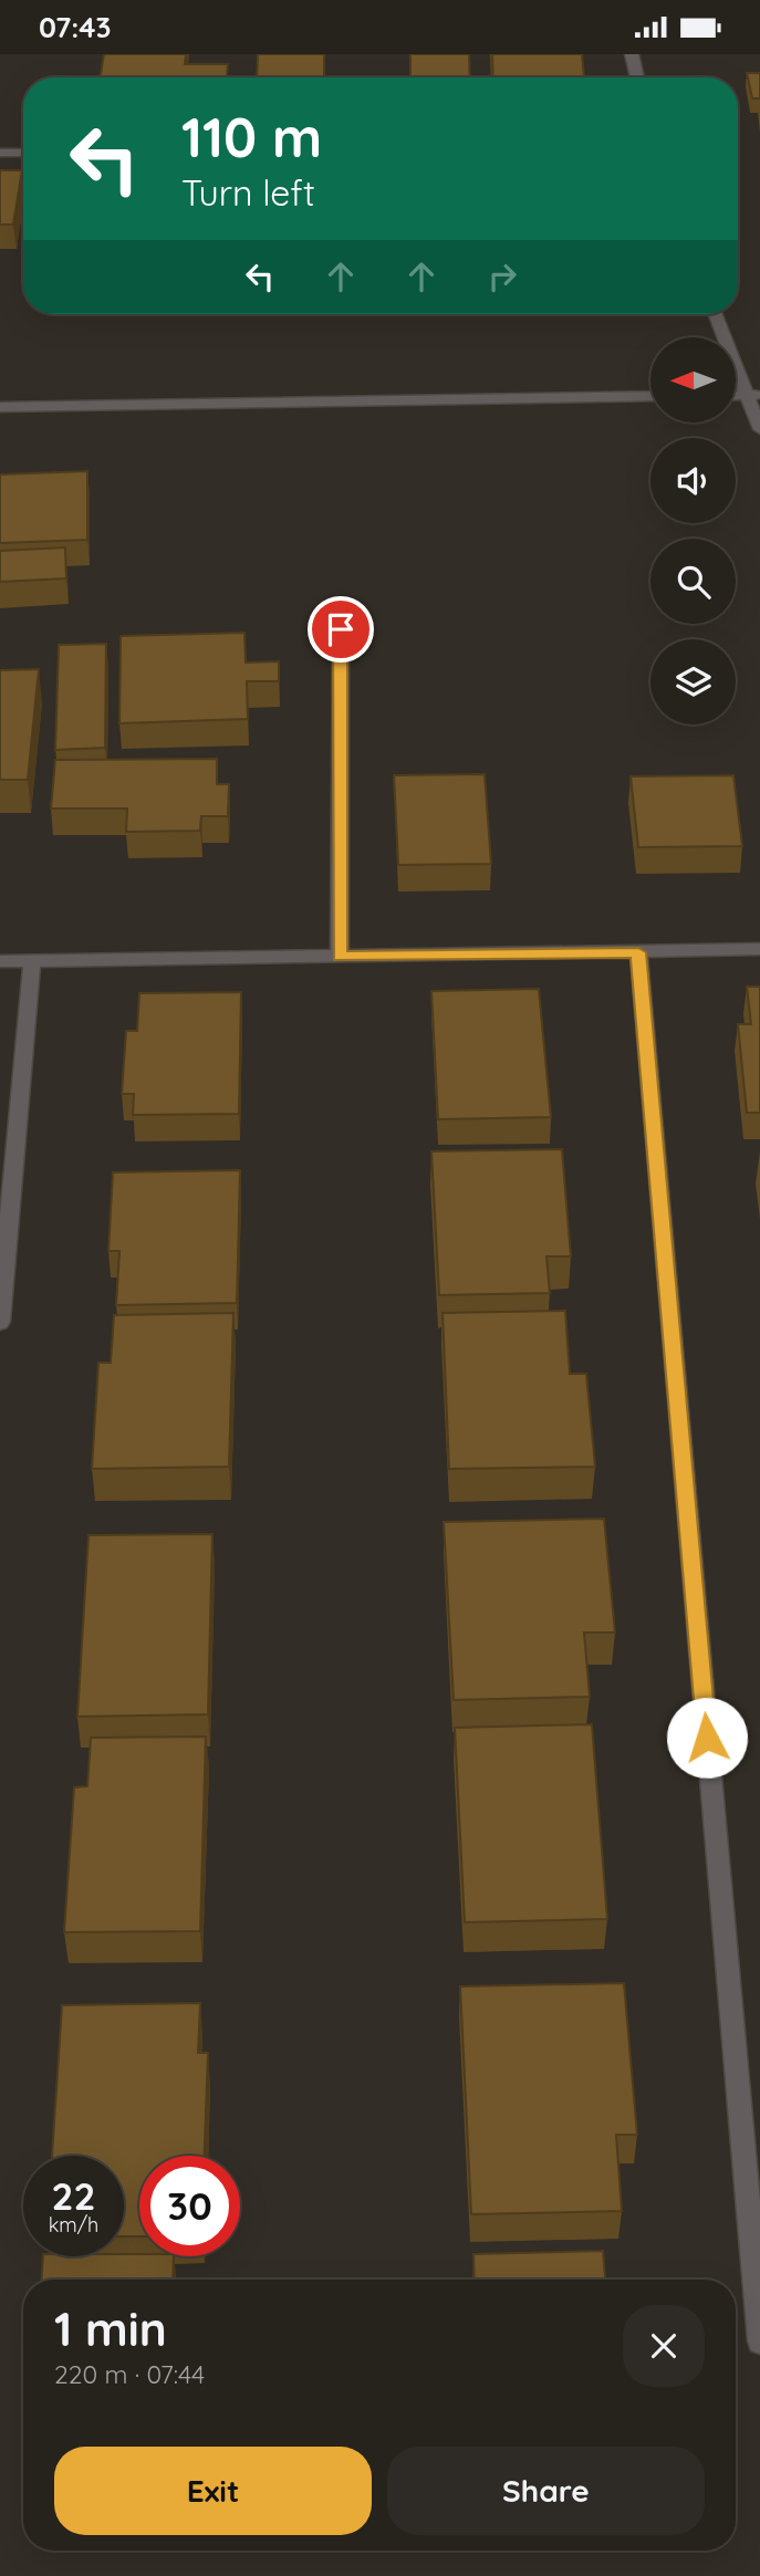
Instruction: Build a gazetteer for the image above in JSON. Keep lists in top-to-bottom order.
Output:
{
  "north": "left",
  "page": {
    "status": "07:43",
    "turn": ["110 m", "Turn left"],
    "speed": "22 km/h",
    "limit": "30",
    "heading": ["1 min", "220 m · 07:44"],
    "buttons": ["Exit", "Share"]
  }
}
